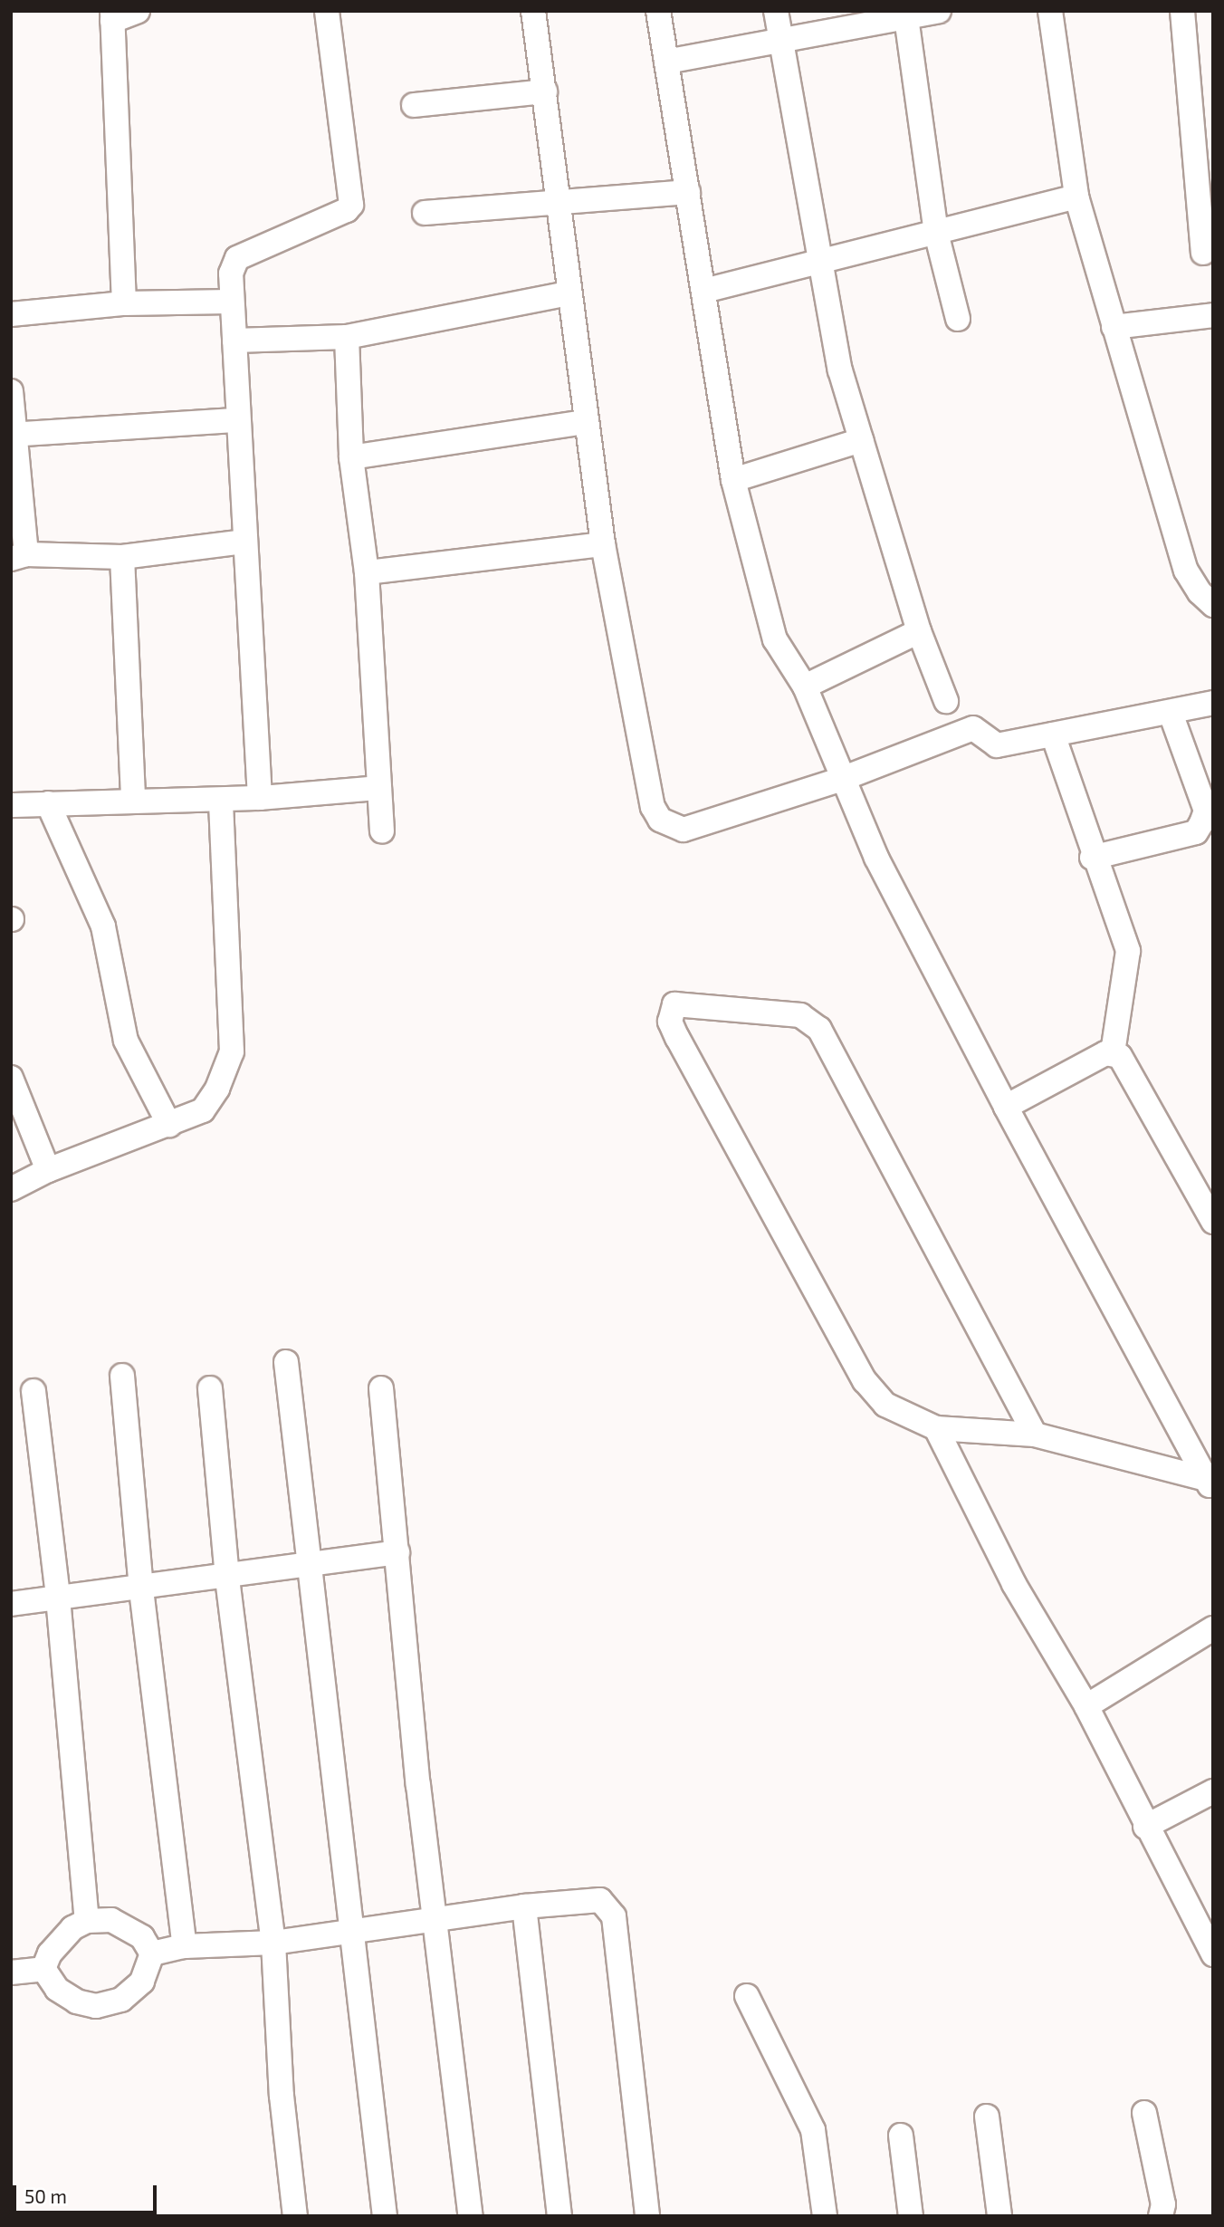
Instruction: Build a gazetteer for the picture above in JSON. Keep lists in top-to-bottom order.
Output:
{
  "scale_bar": "50 m"
}
